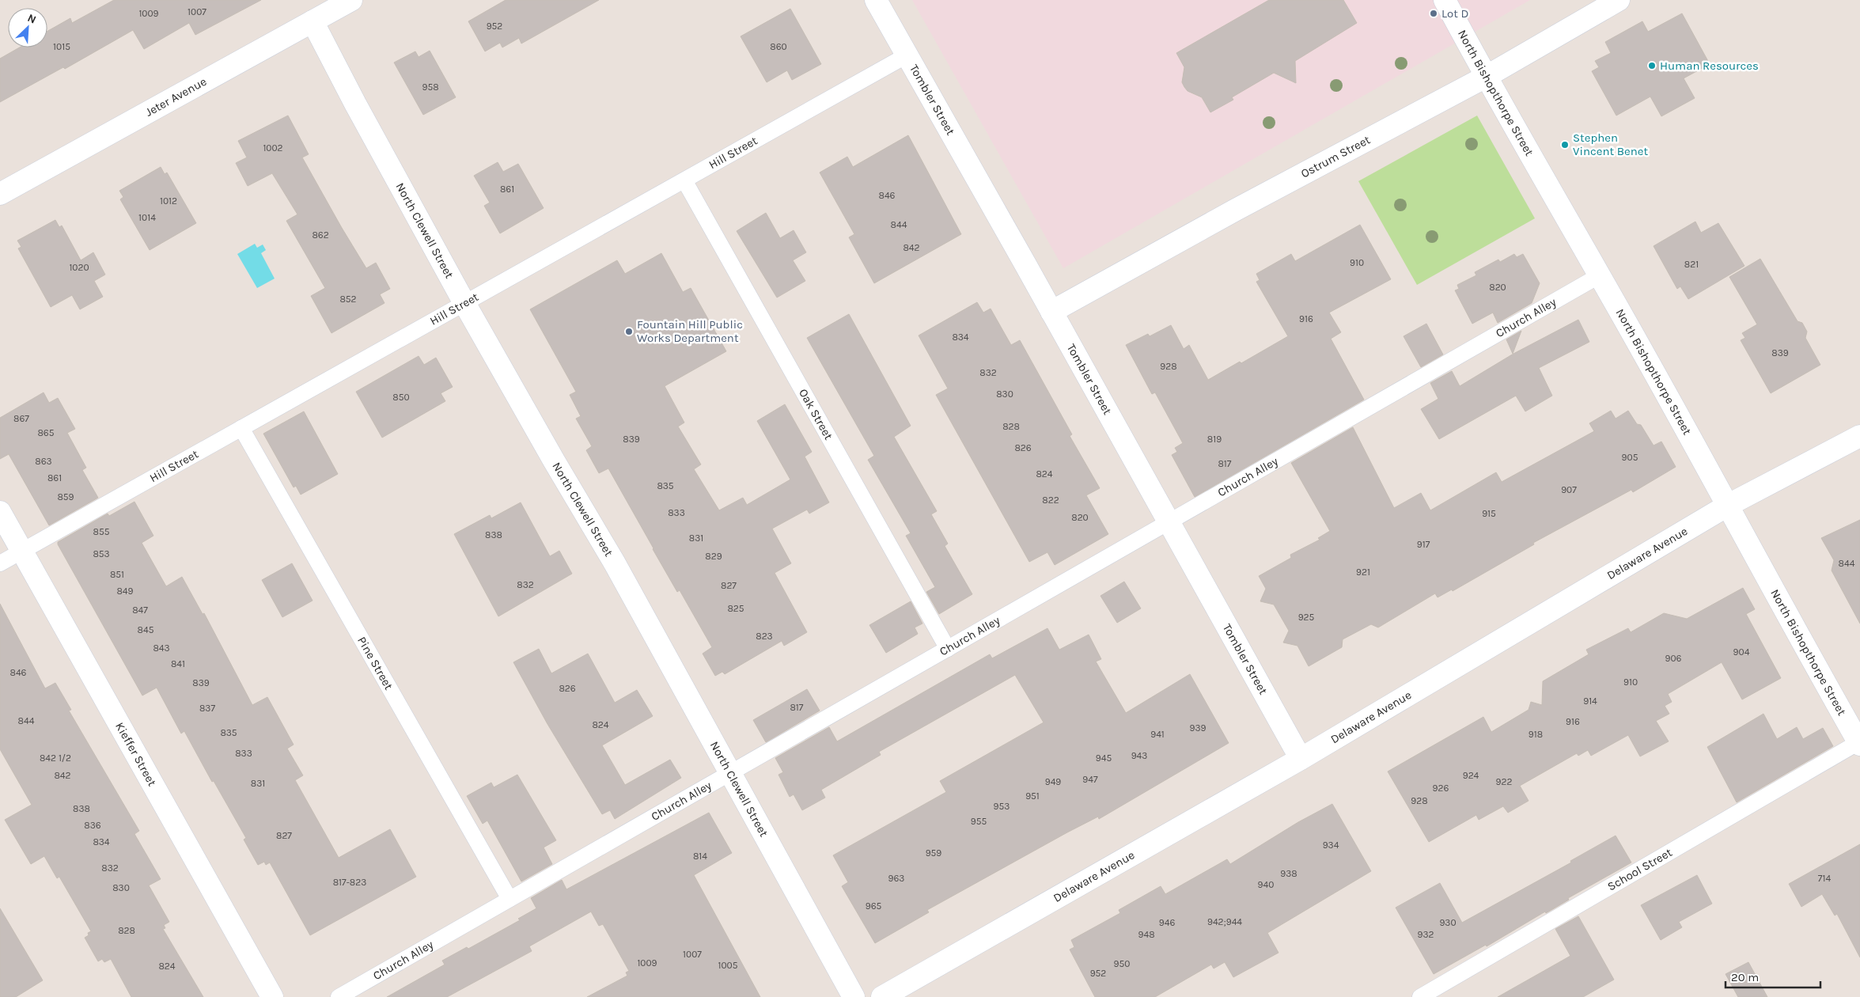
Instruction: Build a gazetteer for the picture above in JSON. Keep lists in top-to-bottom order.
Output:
{
  "streets": {
    "street": [
      "North Bishopthorpe Street",
      "Jeter Avenue",
      "Tombler Street",
      "Ostrum Street",
      "North Clewell Street",
      "Delaware Avenue",
      "Kieffer Street"
    ],
    "lane": [
      "Hill Street",
      "Church Alley",
      "Oak Street",
      "Pine Street",
      "School Street"
    ]
  },
  "crossings": [
    ["North Bishopthorpe Street", "Ostrum Street"],
    ["North Bishopthorpe Street", "Church Alley"],
    ["North Bishopthorpe Street", "Delaware Avenue"],
    ["North Bishopthorpe Street", "School Street"],
    ["Jeter Avenue", "North Clewell Street"],
    ["Tombler Street", "Hill Street"],
    ["Tombler Street", "Ostrum Street"],
    ["Tombler Street", "Church Alley"],
    ["Tombler Street", "Delaware Avenue"],
    ["Hill Street", "North Clewell Street"],
    ["Hill Street", "Oak Street"],
    ["Hill Street", "Pine Street"],
    ["Hill Street", "Kieffer Street"],
    ["North Clewell Street", "Church Alley"],
    ["Church Alley", "Oak Street"],
    ["Church Alley", "Pine Street"]
  ],
  "places": [
    "Lot D",
    "Human Resources",
    "Stephen Vincent Benet",
    "Fountain Hill Public Works Department"
  ],
  "house_numbers": [
    "1007",
    "1009",
    "952",
    "1015",
    "860",
    "958",
    "1002",
    "861",
    "846",
    "1012",
    "1014",
    "844",
    "862",
    "842",
    "910",
    "821",
    "1020",
    "820",
    "852",
    "916",
    "834",
    "839",
    "928",
    "832",
    "830",
    "850",
    "867",
    "828",
    "865",
    "839",
    "819",
    "826",
    "905",
    "863",
    "817",
    "824",
    "861",
    "835",
    "907",
    "859",
    "822",
    "833",
    "915",
    "820",
    "855",
    "838",
    "831",
    "917",
    "853",
    "829",
    "844",
    "921",
    "851",
    "832",
    "827",
    "849",
    "825",
    "847",
    "925",
    "845",
    "823",
    "843",
    "904",
    "906",
    "841",
    "846",
    "910",
    "839",
    "826",
    "914",
    "817",
    "837",
    "844",
    "916",
    "824",
    "939",
    "835",
    "941",
    "918",
    "833",
    "943",
    "842 1/2",
    "945",
    "842",
    "924",
    "947",
    "949",
    "922",
    "831",
    "926",
    "951",
    "928",
    "953",
    "838",
    "955",
    "836",
    "827",
    "834",
    "934",
    "959",
    "814",
    "832",
    "938",
    "963",
    "714",
    "817-823",
    "940",
    "830",
    "965",
    "942;944",
    "946",
    "930",
    "828",
    "948",
    "932",
    "1007",
    "1009",
    "950",
    "1005",
    "824",
    "952"
  ],
  "scale_bar": "20 m",
  "north": "top right"
}
